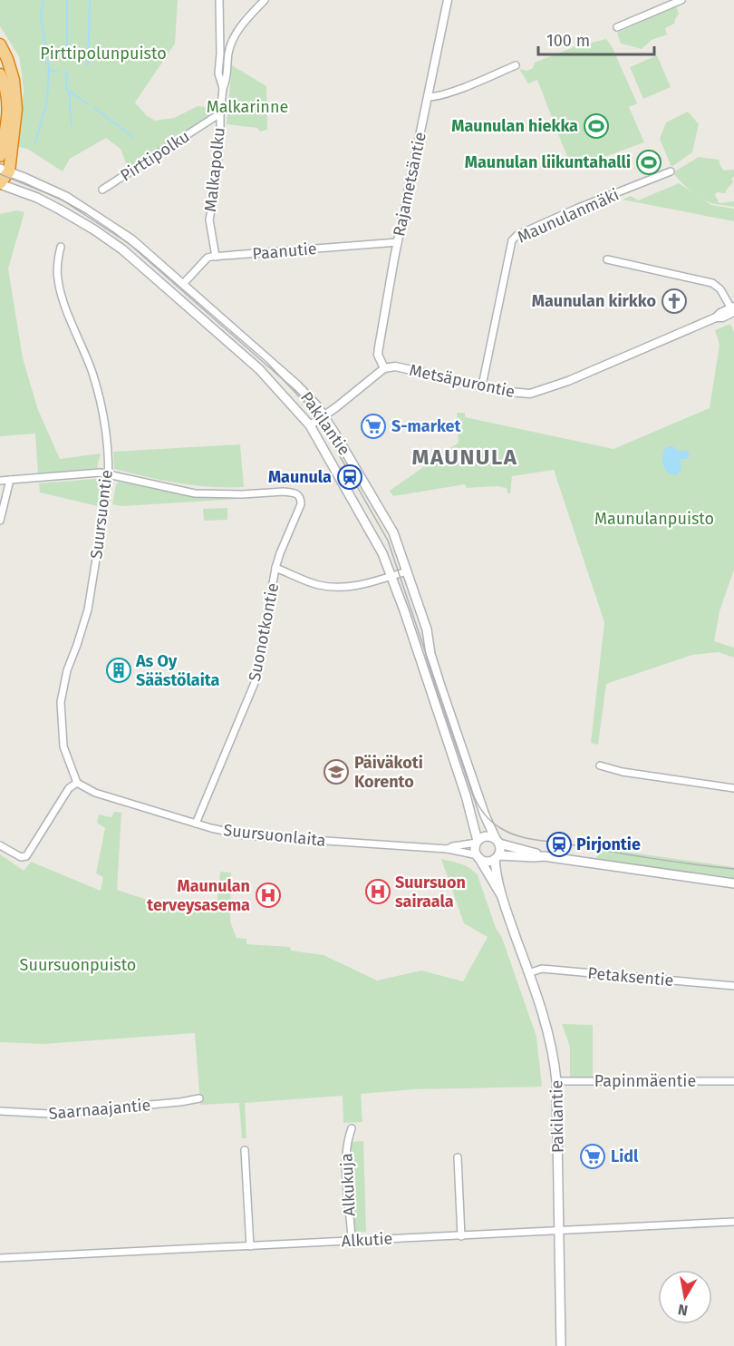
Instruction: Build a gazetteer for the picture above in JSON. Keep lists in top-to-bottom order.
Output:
{
  "streets": {
    "main road": ["Pakilantie"],
    "street": [
      "Pirttipolku",
      "Malkapolku",
      "Rajametsäntie",
      "Maunulanmäki",
      "Paanutie",
      "Metsäpurontie",
      "Suursuontie",
      "Suonotkontie",
      "Suursuonlaita",
      "Petaksentie",
      "Papinmäentie",
      "Saarnaajantie",
      "Alkukuja",
      "Alkutie"
    ]
  },
  "crossings": [
    ["Pirttipolku", "Malkapolku"],
    ["Malkapolku", "Paanutie"],
    ["Rajametsäntie", "Paanutie"],
    ["Rajametsäntie", "Metsäpurontie"],
    ["Maunulanmäki", "Metsäpurontie"],
    ["Pakilantie", "Suursuonlaita"],
    ["Pakilantie", "Petaksentie"],
    ["Pakilantie", "Papinmäentie"],
    ["Pakilantie", "Alkutie"],
    ["Suursuontie", "Suonotkontie"],
    ["Suursuontie", "Suursuonlaita"],
    ["Suonotkontie", "Suursuonlaita"],
    ["Alkukuja", "Alkutie"]
  ],
  "districts": ["MAUNULA"],
  "parks": [
    "Pirttipolunpuisto",
    "Malkarinne",
    "Maunulanpuisto",
    "Suursuonpuisto"
  ],
  "places": {
    "sports": ["Maunulan hiekka", "Maunulan liikuntahalli"],
    "church": ["Maunulan kirkko"],
    "supermarket": ["S-market", "Lidl"],
    "station": ["Maunula", "Pirjontie"],
    "building": ["As Oy Säästölaita"],
    "school or university": ["Päiväkoti Korento"],
    "hospital": ["Suursuon sairaala", "Maunulan terveysasema"]
  },
  "scale_bar": "100 m",
  "north": "bottom"
}
